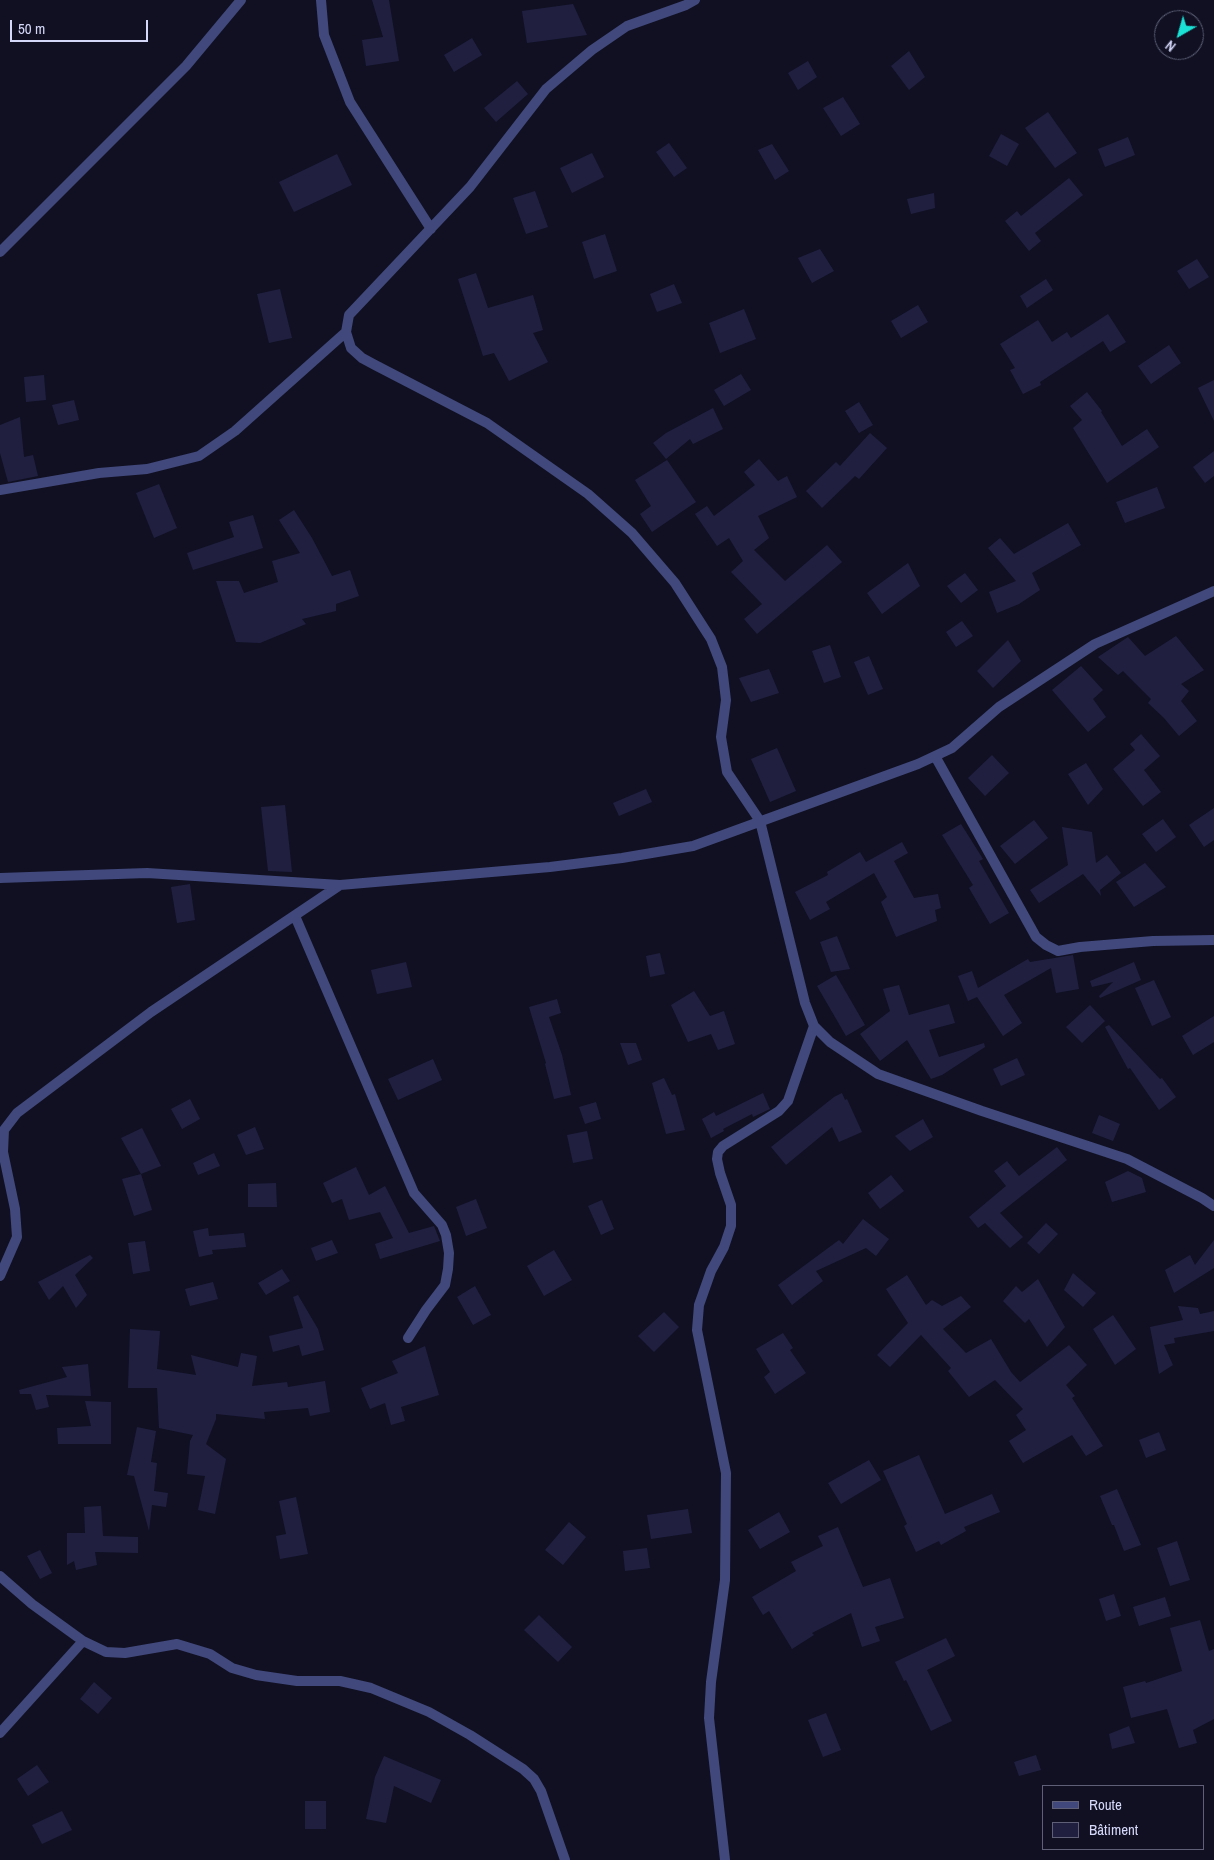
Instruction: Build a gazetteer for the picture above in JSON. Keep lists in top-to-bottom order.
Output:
{
  "legend": ["Route", "Bâtiment"],
  "scale_bar": "50 m",
  "north": "bottom left"
}
